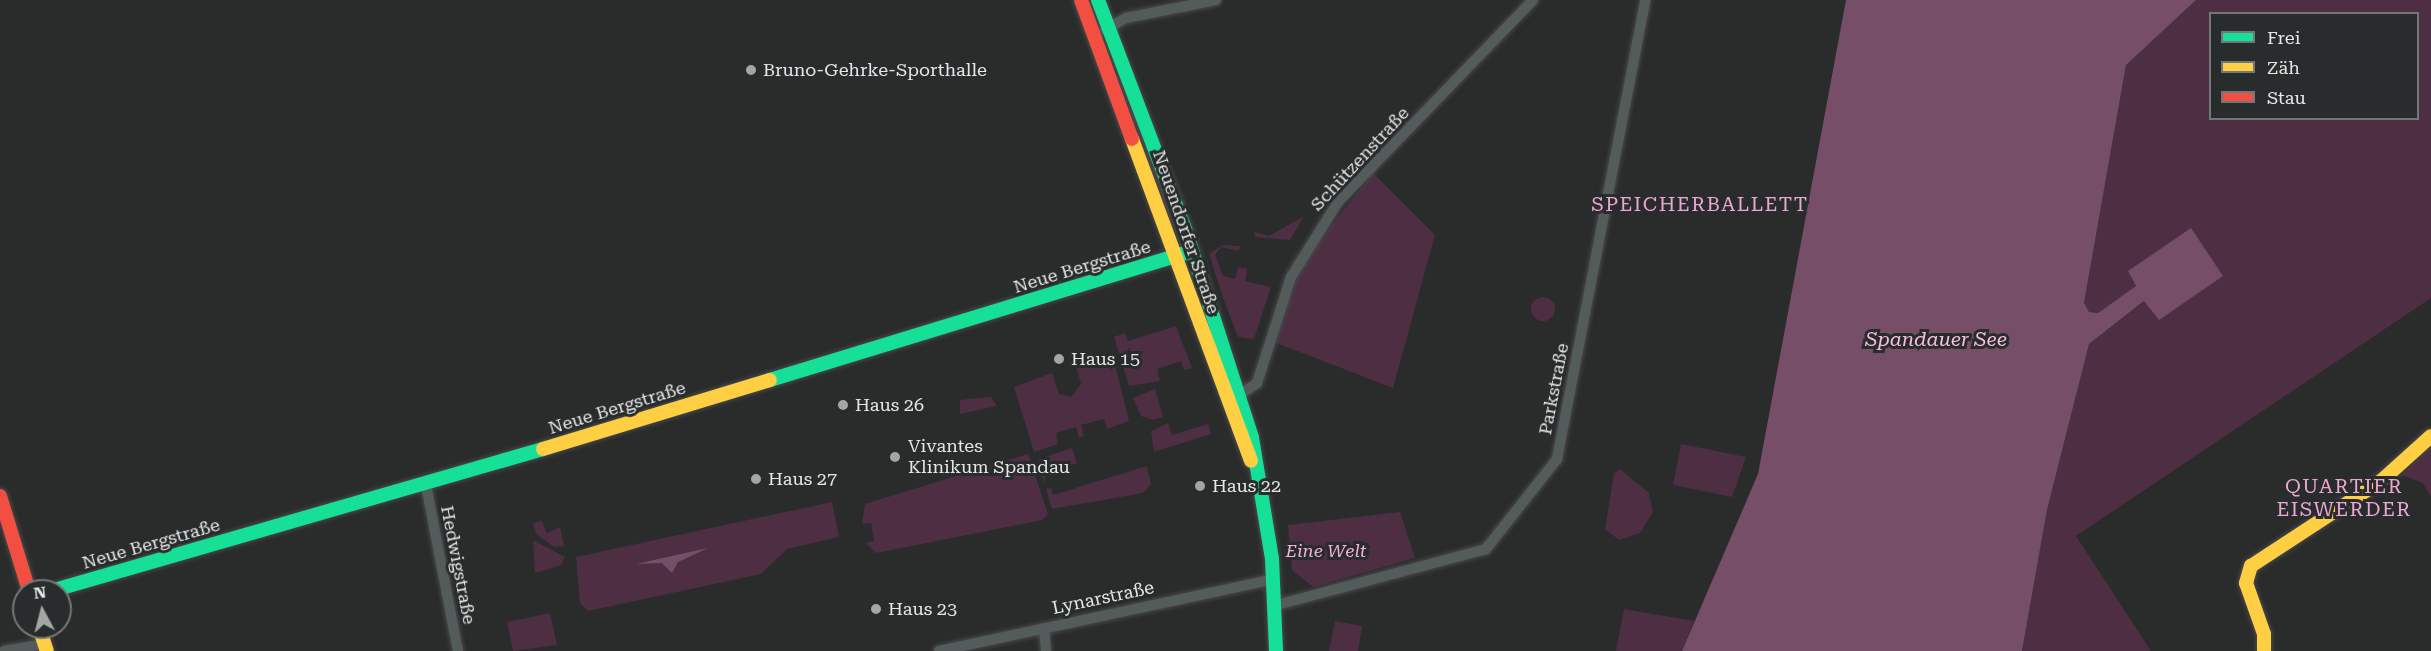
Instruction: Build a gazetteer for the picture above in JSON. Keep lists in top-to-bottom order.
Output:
{
  "streets": {
    "street": [
      "Schützenstraße",
      "Neuendorfer Straße",
      "Neue Bergstraße",
      "Parkstraße",
      "Hedwigstraße",
      "Lynarstraße"
    ]
  },
  "crossings": [
    ["Schützenstraße", "Neuendorfer Straße"],
    ["Neuendorfer Straße", "Neue Bergstraße"],
    ["Neuendorfer Straße", "Parkstraße"],
    ["Neuendorfer Straße", "Lynarstraße"],
    ["Neue Bergstraße", "Hedwigstraße"]
  ],
  "districts": ["SPEICHERBALLETT", "QUARTIER EISWERDER"],
  "water": ["Spandauer See"],
  "parks": ["Eine Welt"],
  "places": [
    "Bruno-Gehrke-Sporthalle",
    "Haus 15",
    "Haus 26",
    "Vivantes Klinikum Spandau",
    "Haus 27",
    "Haus 22",
    "Haus 23"
  ],
  "legend": ["Frei", "Zäh", "Stau"],
  "north": "top"
}
